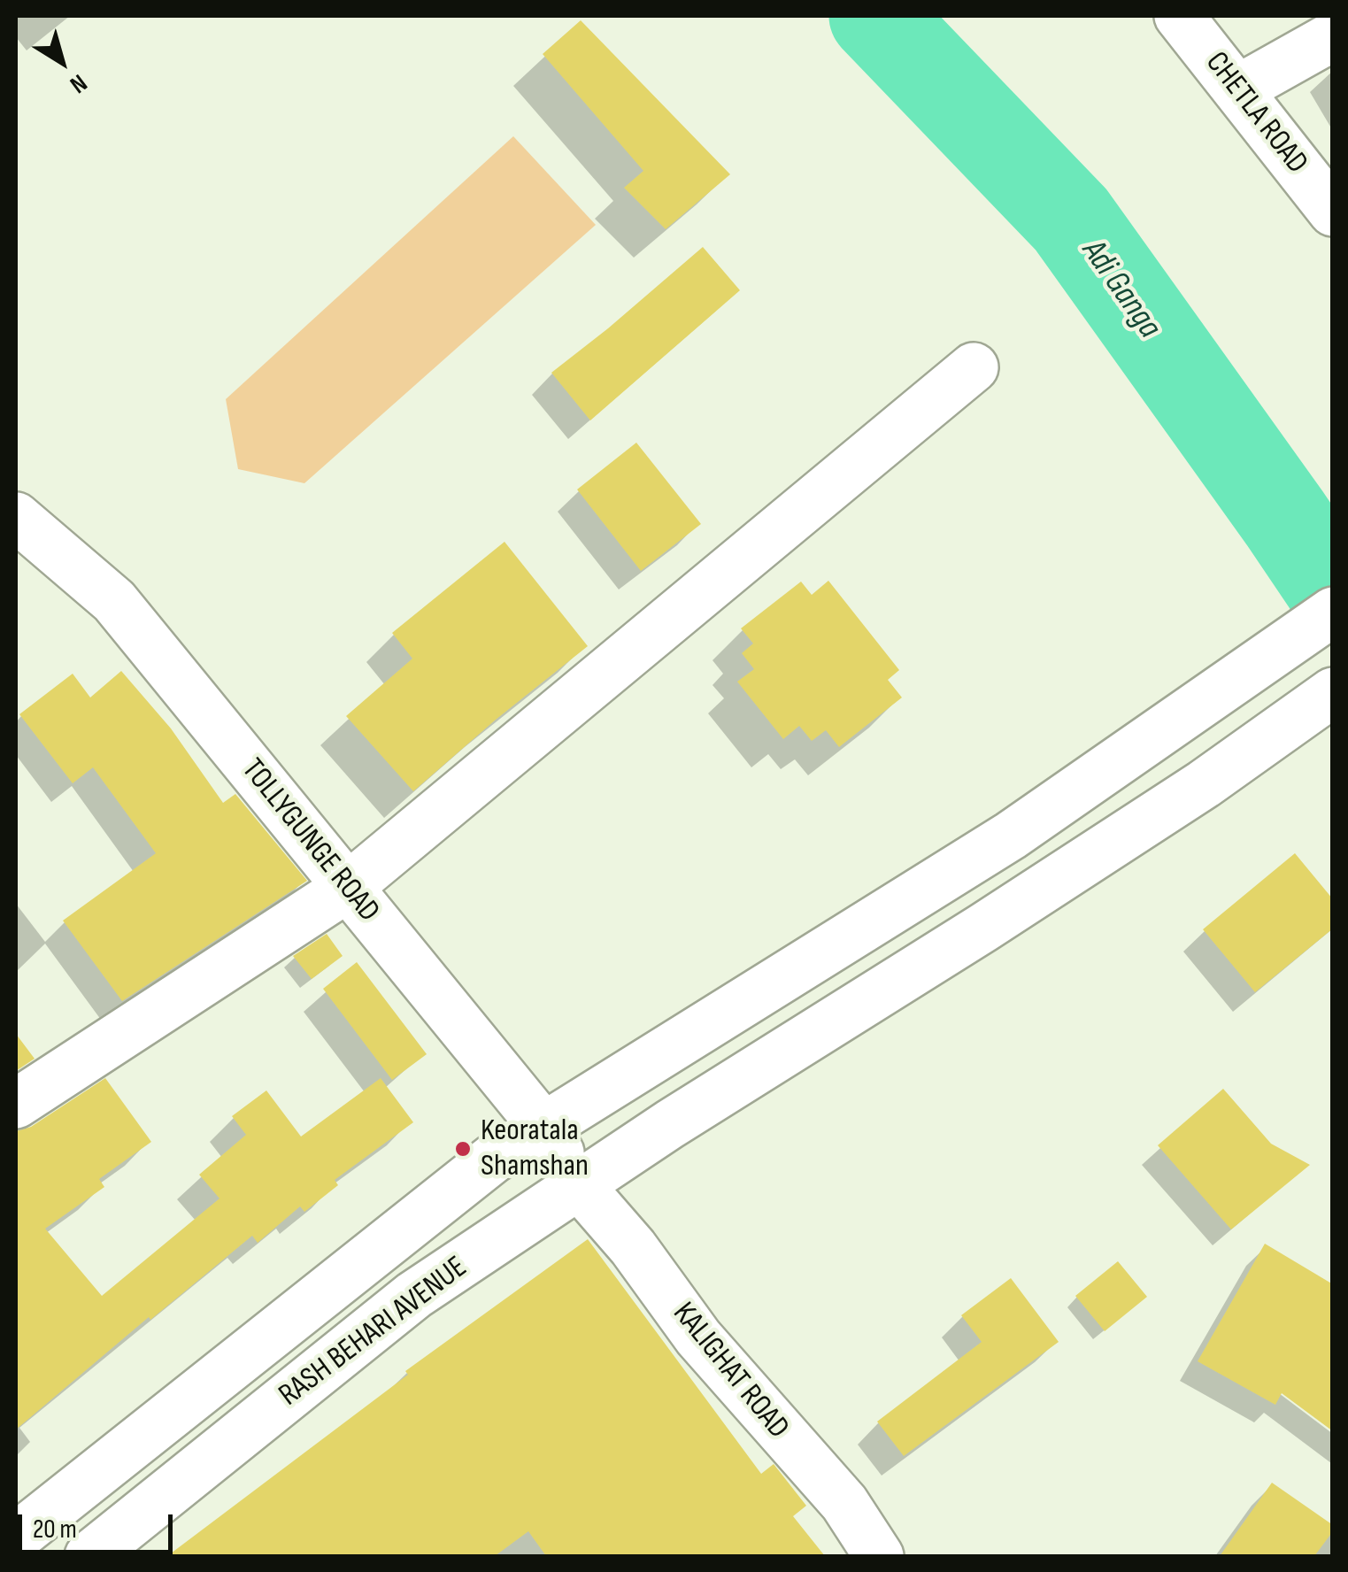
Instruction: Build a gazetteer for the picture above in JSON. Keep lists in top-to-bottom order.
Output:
{
  "streets": {
    "main road": [
      "CHETLA ROAD",
      "TOLLYGUNGE ROAD",
      "RASH BEHARI AVENUE",
      "KALIGHAT ROAD"
    ]
  },
  "crossings": [
    ["TOLLYGUNGE ROAD", "RASH BEHARI AVENUE"],
    ["TOLLYGUNGE ROAD", "KALIGHAT ROAD"],
    ["RASH BEHARI AVENUE", "KALIGHAT ROAD"]
  ],
  "water": ["Adi Ganga"],
  "places": ["Keoratala Shamshan"],
  "scale_bar": "20 m",
  "north": "bottom right"
}
